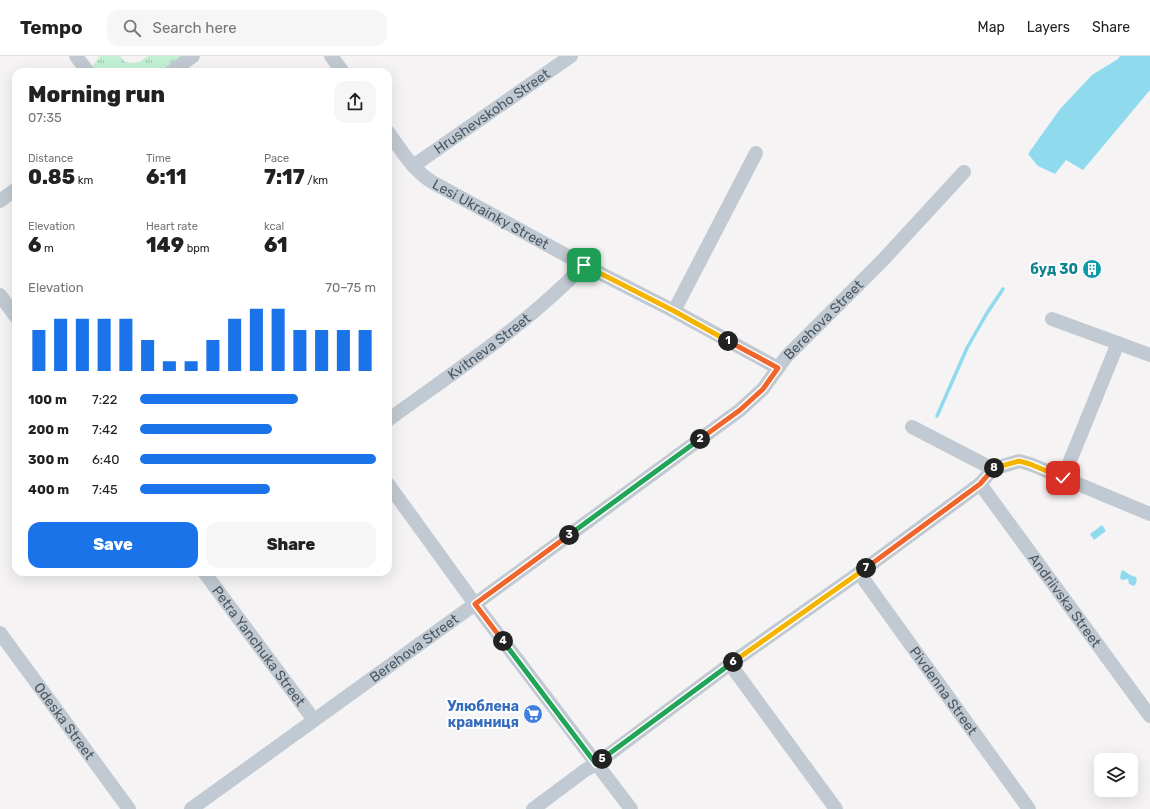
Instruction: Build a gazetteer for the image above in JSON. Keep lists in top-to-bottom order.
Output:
{
  "streets": {
    "street": [
      "Hrushevskoho Street",
      "Lesi Ukrainky Street",
      "Berehova Street",
      "Kvitneva Street",
      "Andriivska Street",
      "Petra Yanchuka Street",
      "Pivdenna Street",
      "Odeska Street"
    ]
  },
  "crossings": [
    ["Hrushevskoho Street", "Lesi Ukrainky Street"],
    ["Lesi Ukrainky Street", "Berehova Street"],
    ["Lesi Ukrainky Street", "Kvitneva Street"],
    ["Berehova Street", "Petra Yanchuka Street"]
  ],
  "places": {
    "building": ["буд 30"],
    "supermarket": ["Улюблена крамниця"]
  },
  "page": {
    "header": "Tempo",
    "search": "Search here",
    "nav": ["Map", "Layers", "Share"],
    "heading": ["Morning run", "07:35"],
    "stats": [
      ["Distance", "0.85 km"],
      ["Time", "6:11"],
      ["Pace", "7:17 /km"],
      ["Elevation", "6 m"],
      ["Heart rate", "149 bpm"],
      ["kcal", "61"]
    ],
    "chart": ["Elevation", "70–75 m"],
    "pins": [
      "1",
      "2",
      "8",
      "3",
      "7",
      "4",
      "6",
      "5"
    ],
    "list": [
      {
        "name": "100 m",
        "note": "7:22"
      },
      {
        "name": "200 m",
        "note": "7:42"
      },
      {
        "name": "300 m",
        "note": "6:40"
      },
      {
        "name": "400 m",
        "note": "7:45"
      }
    ],
    "buttons": ["Save", "Share"]
  }
}
